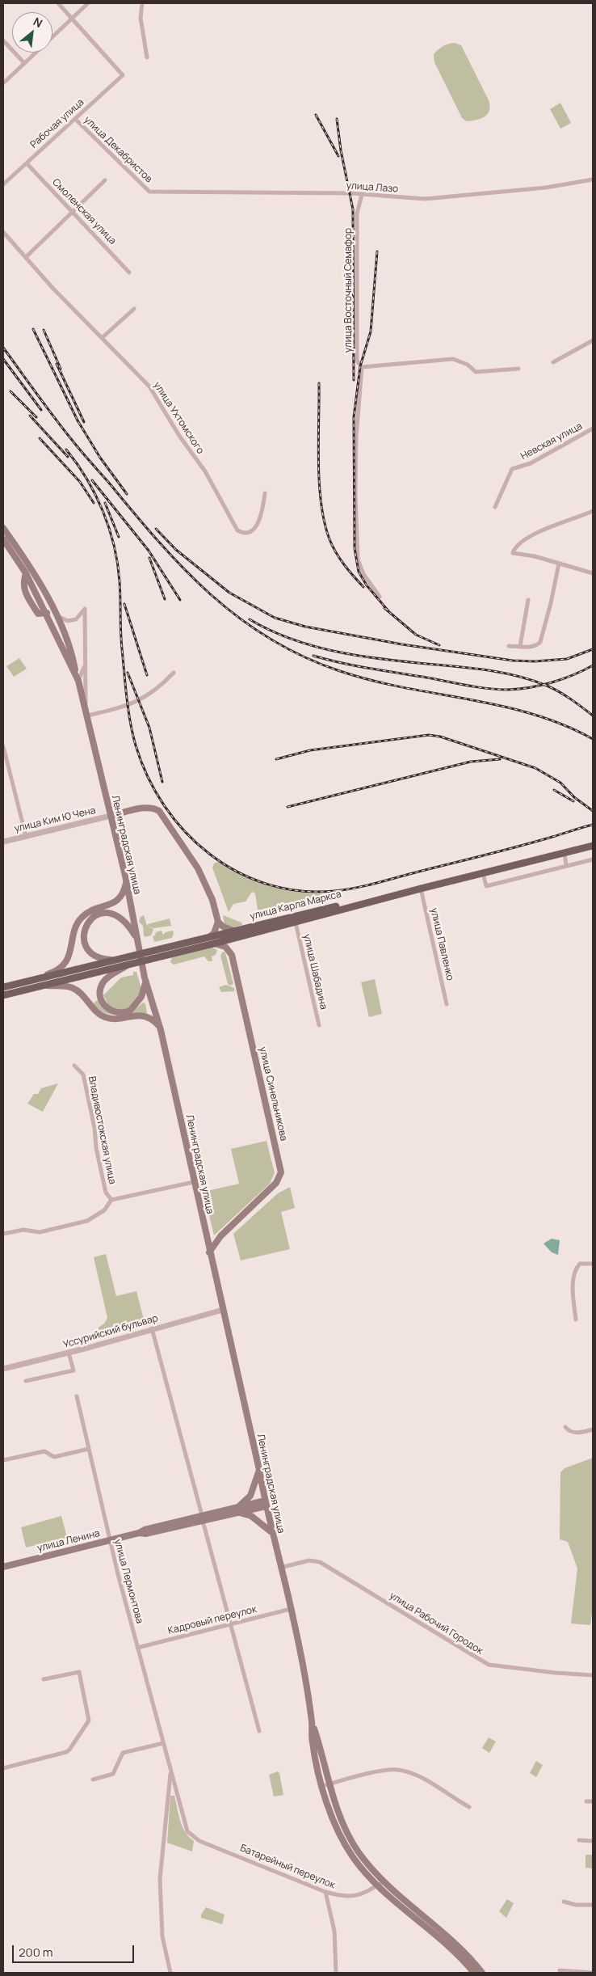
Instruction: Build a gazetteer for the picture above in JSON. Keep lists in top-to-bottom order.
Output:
{
  "streets": {
    "main road": [
      "Ленинградская улица",
      "улица Карла Маркса",
      "улица Синельникова",
      "улица Ленина"
    ],
    "street": [
      "Рабочая улица",
      "улица Декабристов",
      "улица Лазо",
      "Смоленская улица",
      "улица Восточный Семафор",
      "улица Ухтомского",
      "Невская улица",
      "улица Ким Ю Чена",
      "улица Павленко",
      "улица Шабадина",
      "Владивостокская улица",
      "Уссурийский бульвар",
      "улица Лермонтова",
      "Кадровый переулок",
      "улица Рабочий Городок",
      "Батарейный переулок"
    ]
  },
  "crossings": [
    ["Рабочая улица", "улица Декабристов"],
    ["Рабочая улица", "Смоленская улица"],
    ["улица Декабристов", "улица Лазо"],
    ["улица Лазо", "улица Восточный Семафор"],
    ["улица Ким Ю Чена", "Ленинградская улица"],
    ["Ленинградская улица", "улица Синельникова"],
    ["Ленинградская улица", "Уссурийский бульвар"],
    ["Ленинградская улица", "улица Ленина"],
    ["Ленинградская улица", "Кадровый переулок"],
    ["Ленинградская улица", "улица Рабочий Городок"],
    ["улица Ленина", "улица Лермонтова"],
    ["улица Лермонтова", "Кадровый переулок"],
    ["улица Лермонтова", "Батарейный переулок"]
  ],
  "scale_bar": "200 m",
  "north": "top right"
}
